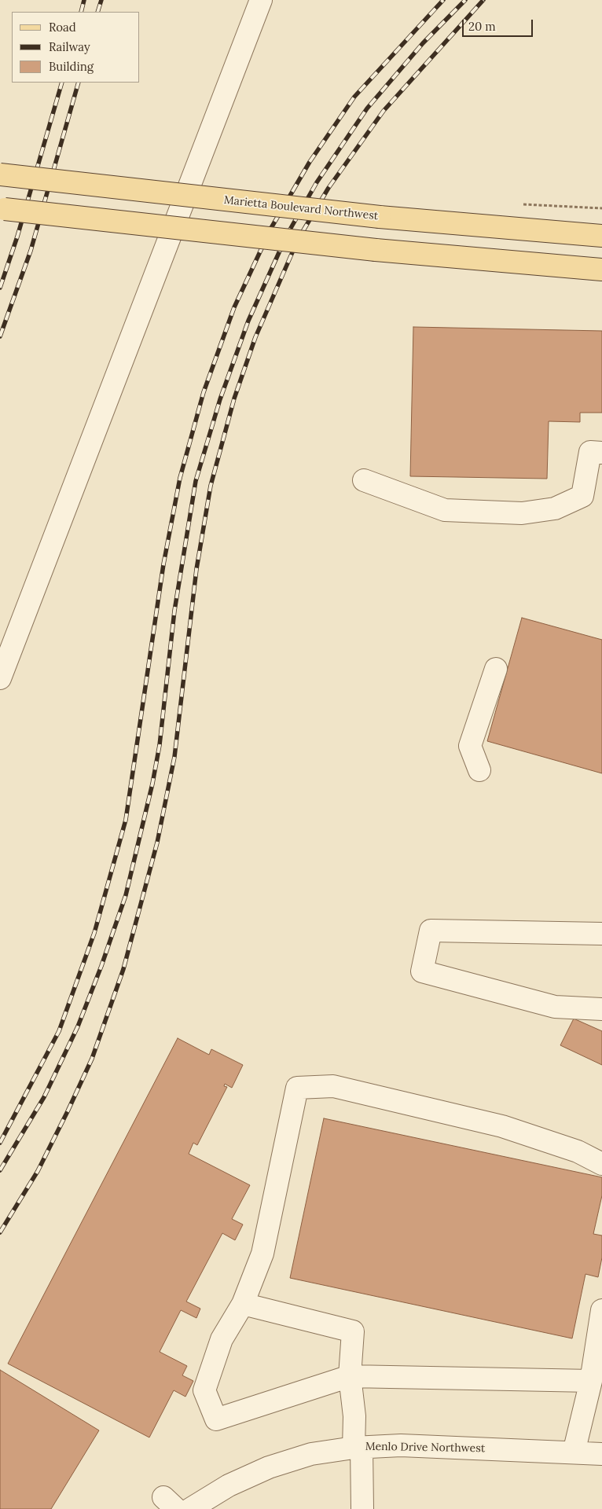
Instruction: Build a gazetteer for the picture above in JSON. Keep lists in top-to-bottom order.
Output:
{
  "streets": {
    "main road": ["Marietta Boulevard Northwest"],
    "street": ["Menlo Drive Northwest"]
  },
  "legend": ["Road", "Railway", "Building"],
  "scale_bar": "20 m"
}
